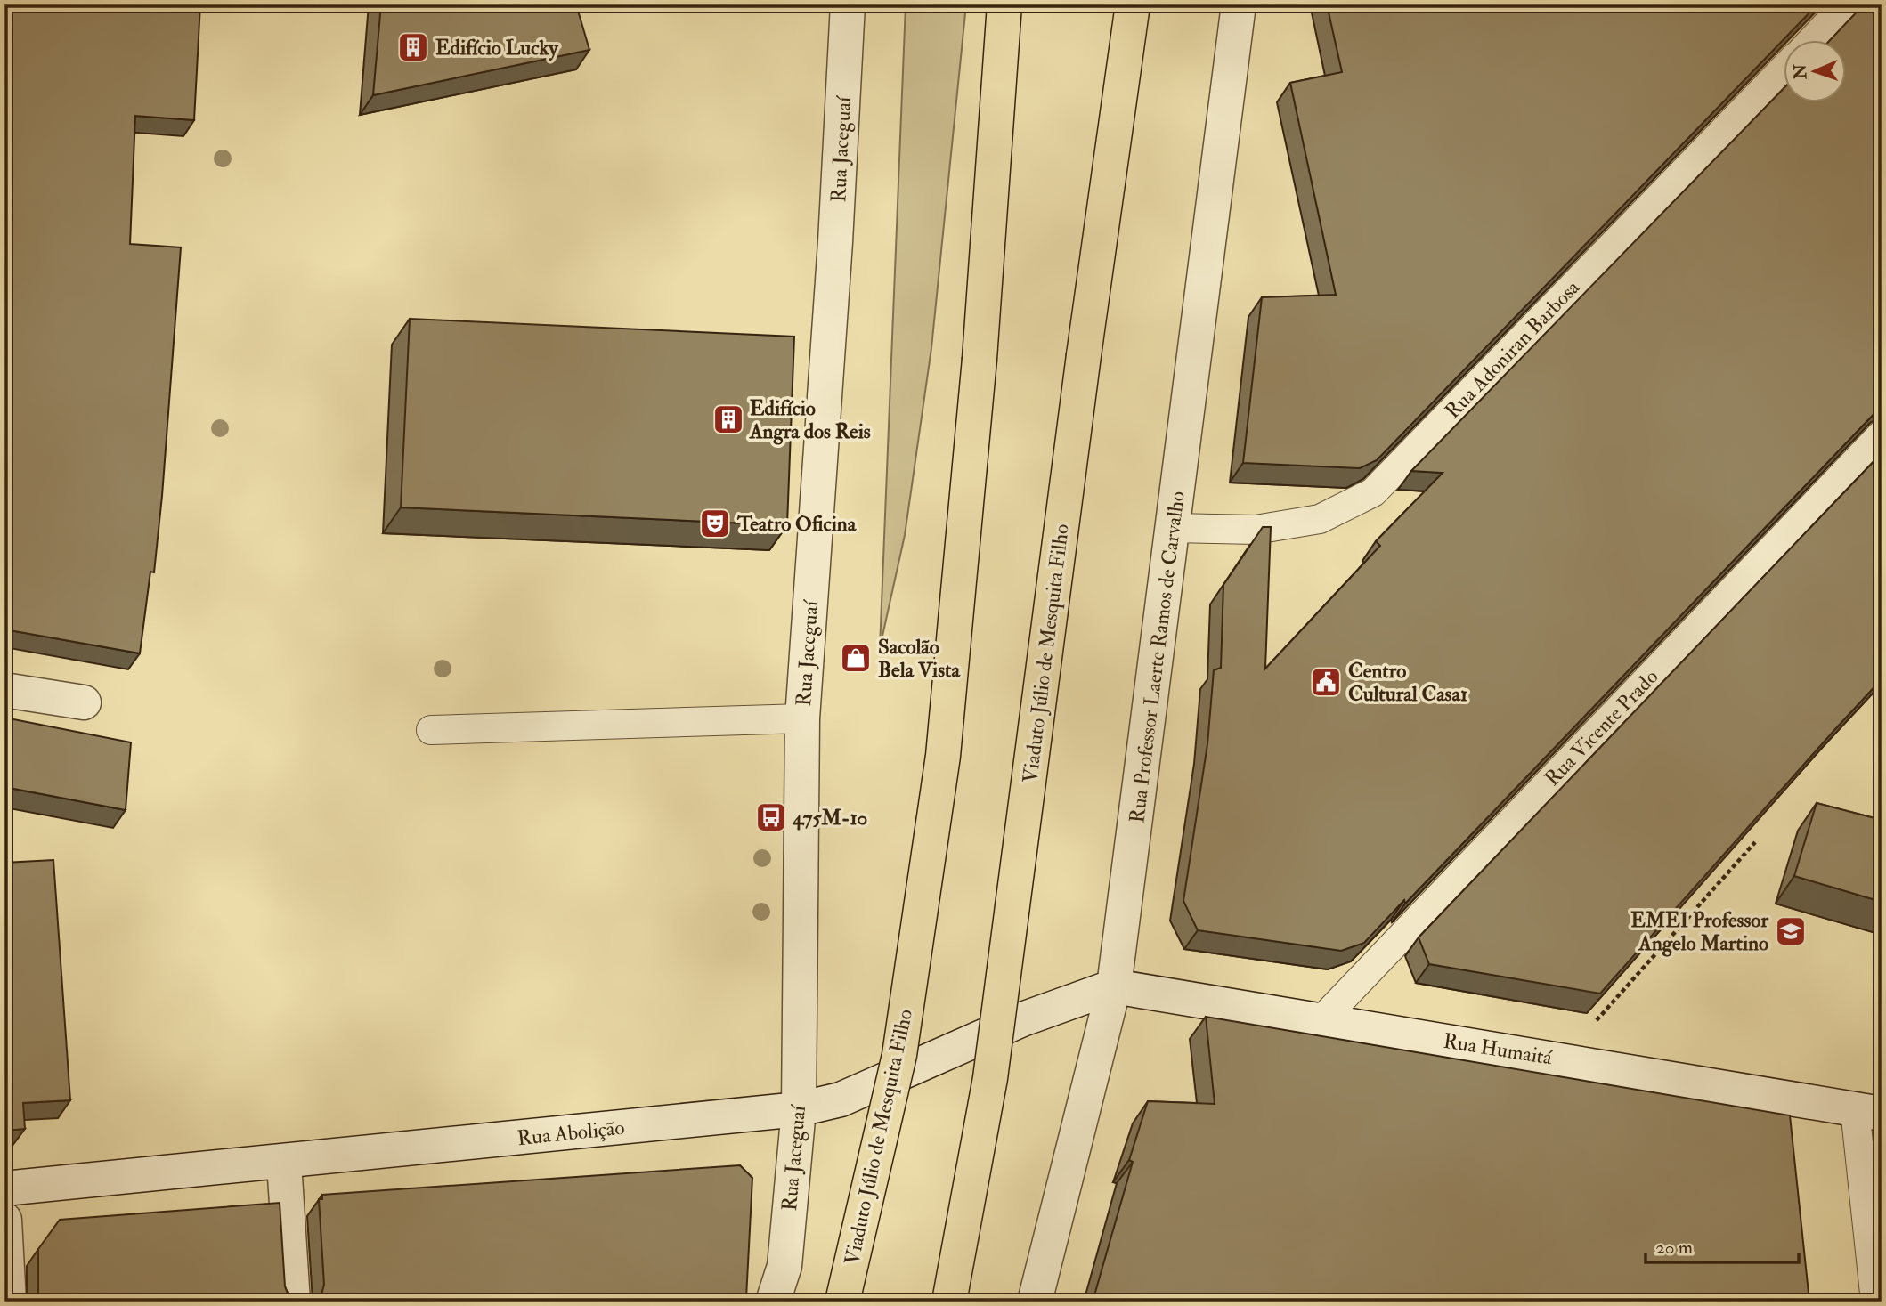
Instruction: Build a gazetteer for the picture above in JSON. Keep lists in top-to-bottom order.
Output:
{
  "streets": {
    "highway": ["Viaduto Júlio de Mesquita Filho"],
    "street": [
      "Rua Jaceguaí",
      "Rua Professor Laerte Ramos de Carvalho",
      "Rua Humaitá",
      "Rua Abolição"
    ],
    "lane": ["Rua Adoniran Barbosa", "Rua Vicente Prado"]
  },
  "crossings": [
    ["Rua Jaceguaí", "Rua Abolição"],
    ["Rua Adoniran Barbosa", "Rua Professor Laerte Ramos de Carvalho"],
    ["Rua Professor Laerte Ramos de Carvalho", "Rua Humaitá"],
    ["Rua Professor Laerte Ramos de Carvalho", "Rua Abolição"],
    ["Rua Vicente Prado", "Rua Humaitá"],
    ["Rua Humaitá", "Rua Abolição"]
  ],
  "places": {
    "building": ["Edifício Lucky", "Edifício Angra dos Reis"],
    "theatre": ["Teatro Oficina"],
    "shop": ["Sacolão Bela Vista"],
    "public building": ["Centro Cultural Casa1"],
    "bus stop": ["475M-10"],
    "school or university": ["EMEI Professor Angelo Martino"]
  },
  "scale_bar": "20 m",
  "north": "left"
}
